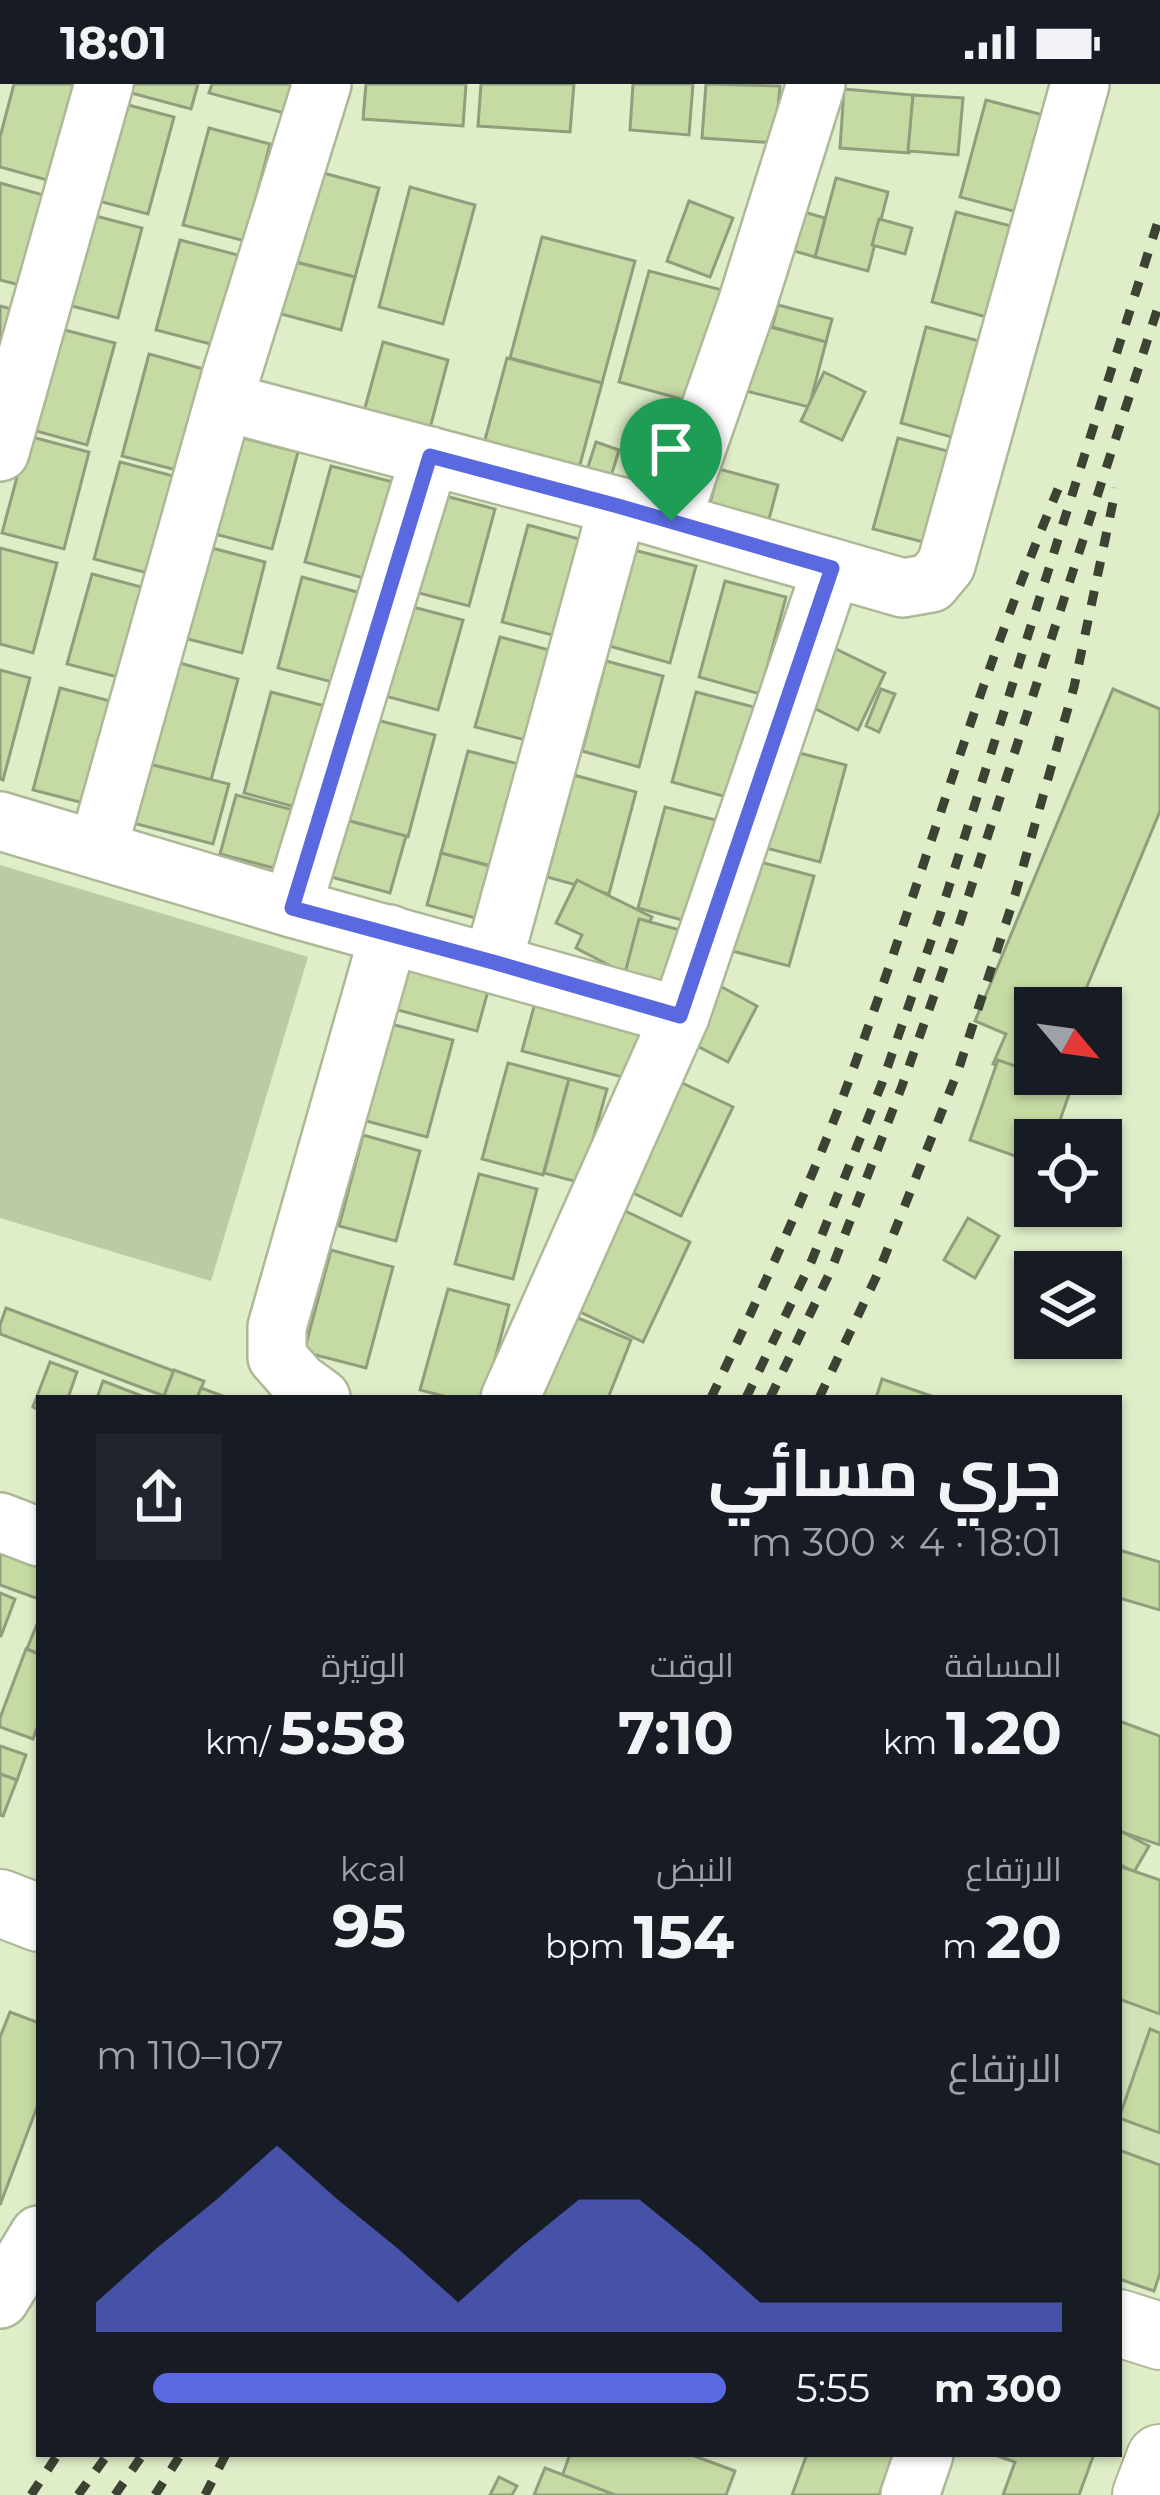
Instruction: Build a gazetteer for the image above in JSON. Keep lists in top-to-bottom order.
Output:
{
  "north": "bottom right",
  "page": {
    "status": "18:01",
    "heading": ["جري مسائي", "18:01 · 4 × 300 m"],
    "stats": [
      ["المسافة", "1.20 km"],
      ["الوقت", "7:10"],
      ["الوتيرة", "5:58 /km"],
      ["الارتفاع", "20 m"],
      ["النبض", "154 bpm"],
      ["kcal", "95"]
    ],
    "chart": ["الارتفاع", "107–110 m"],
    "list": [
      {
        "name": "300 m",
        "note": "5:55"
      }
    ]
  }
}
